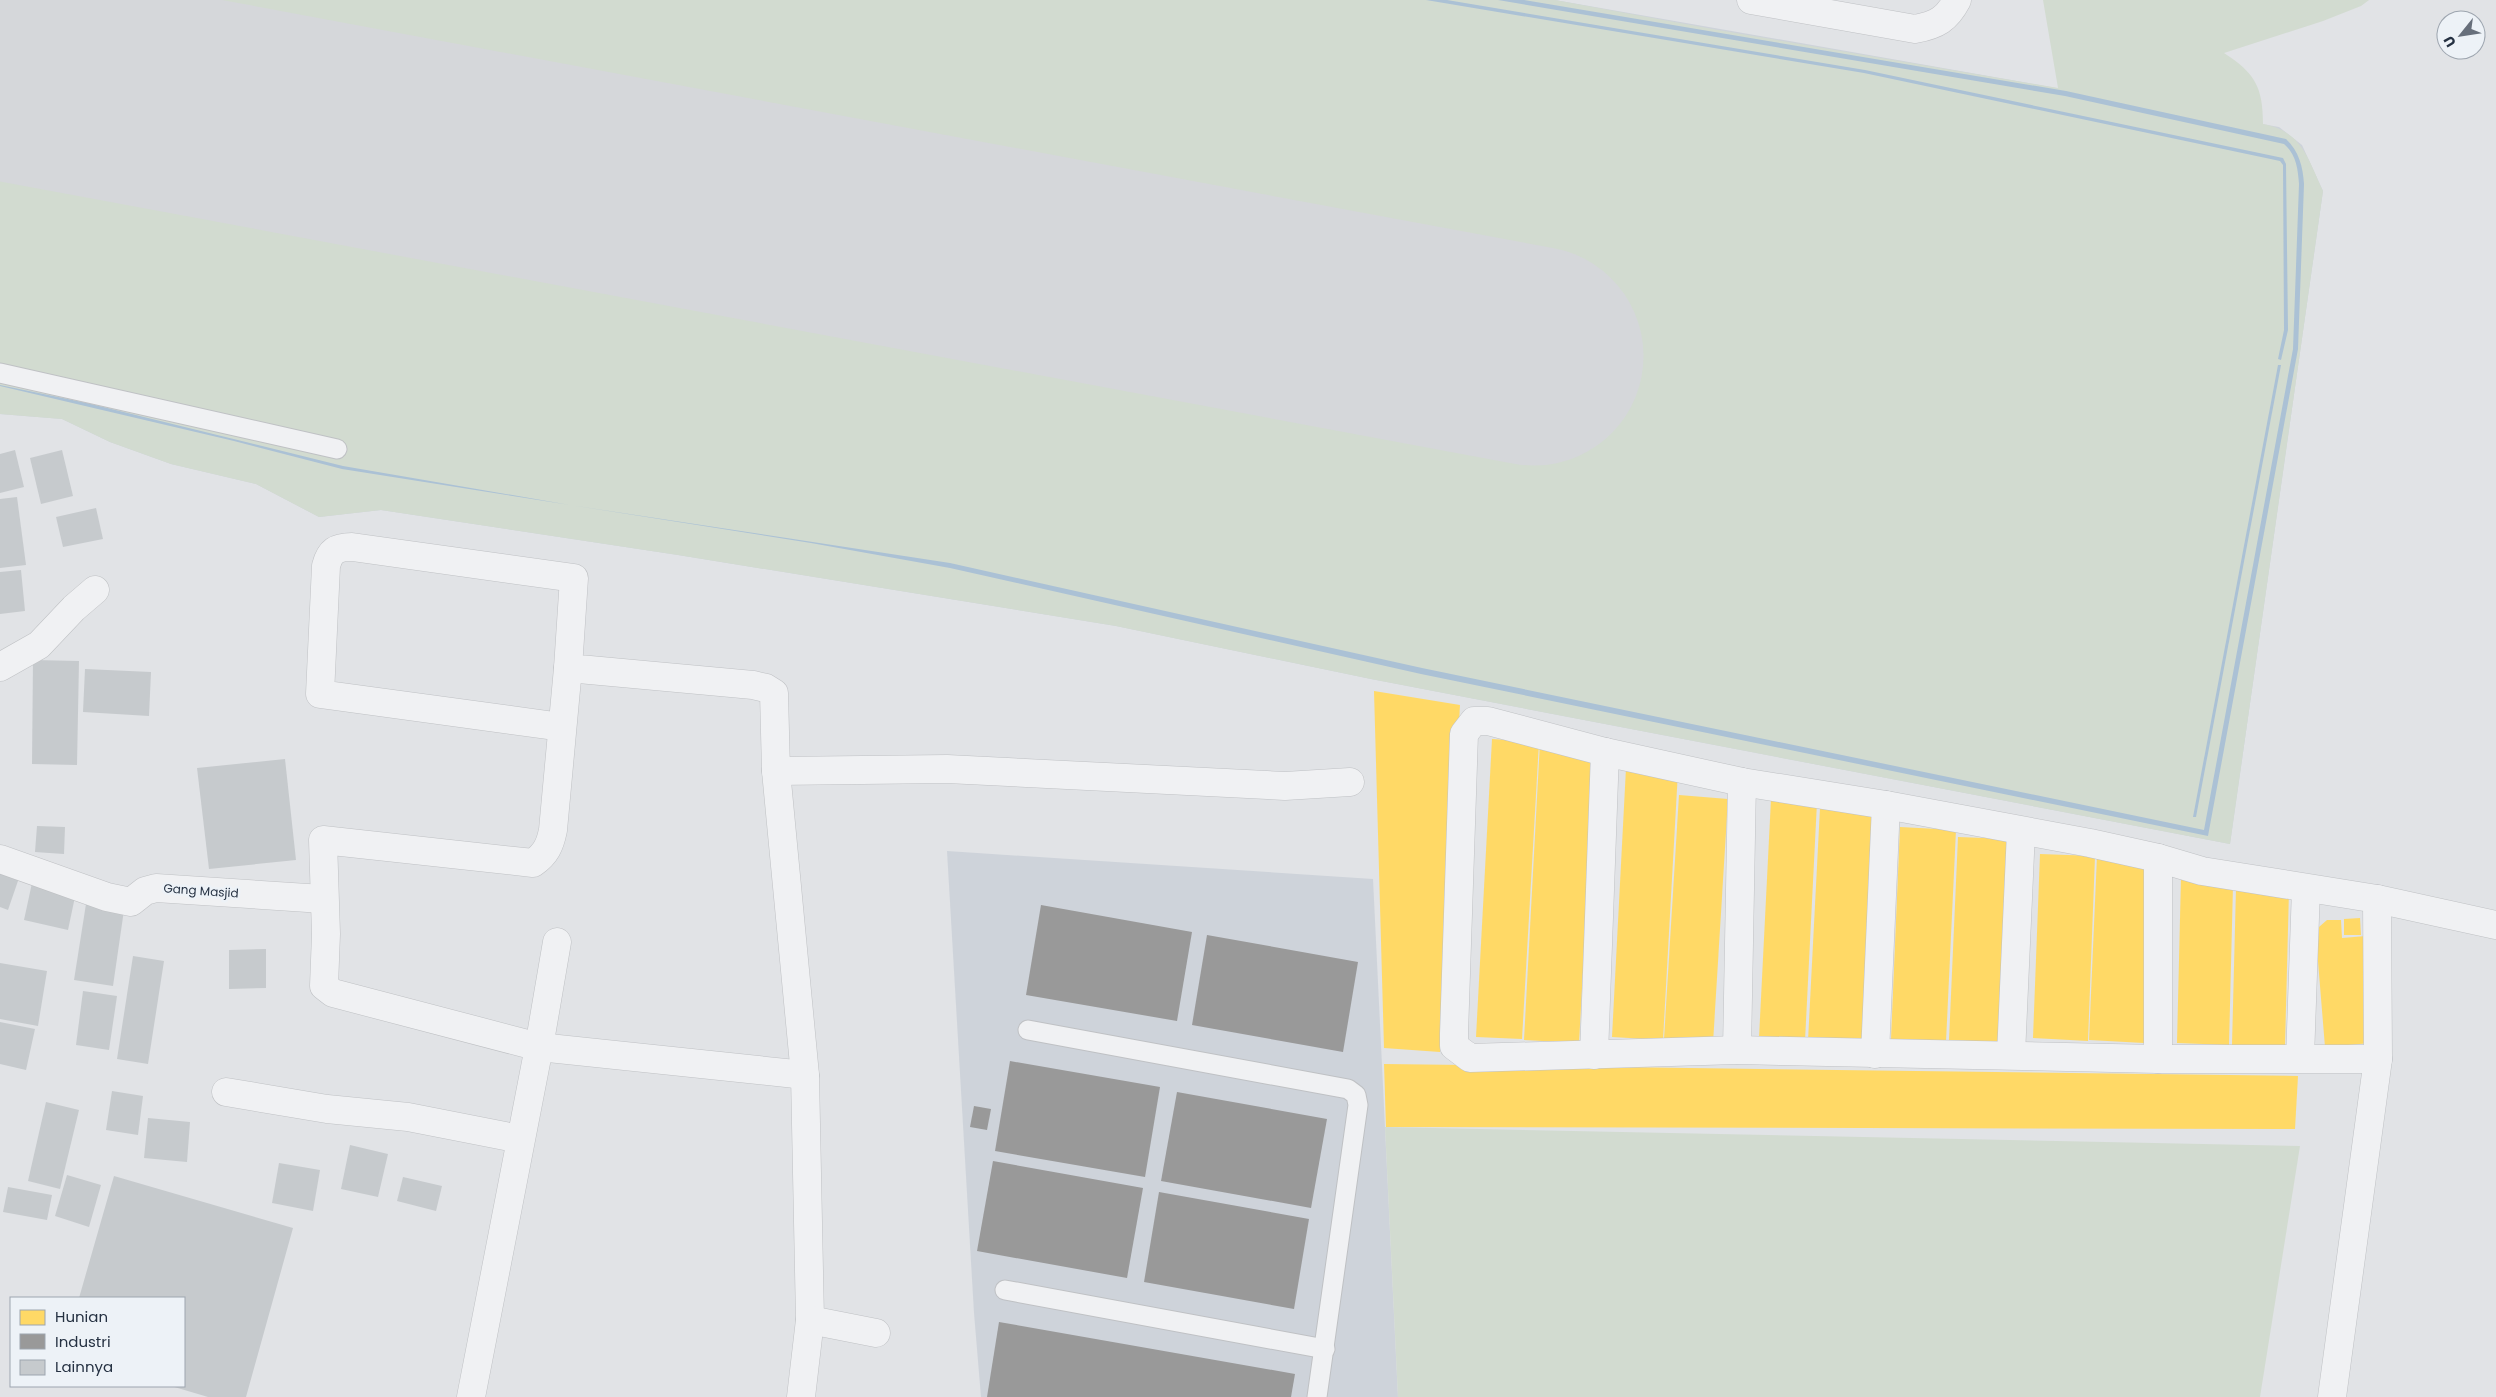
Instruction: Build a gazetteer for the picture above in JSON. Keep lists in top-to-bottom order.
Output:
{
  "streets": {
    "street": ["Gang Masjid"]
  },
  "legend": ["Hunian", "Industri", "Lainnya"],
  "north": "bottom left"
}
